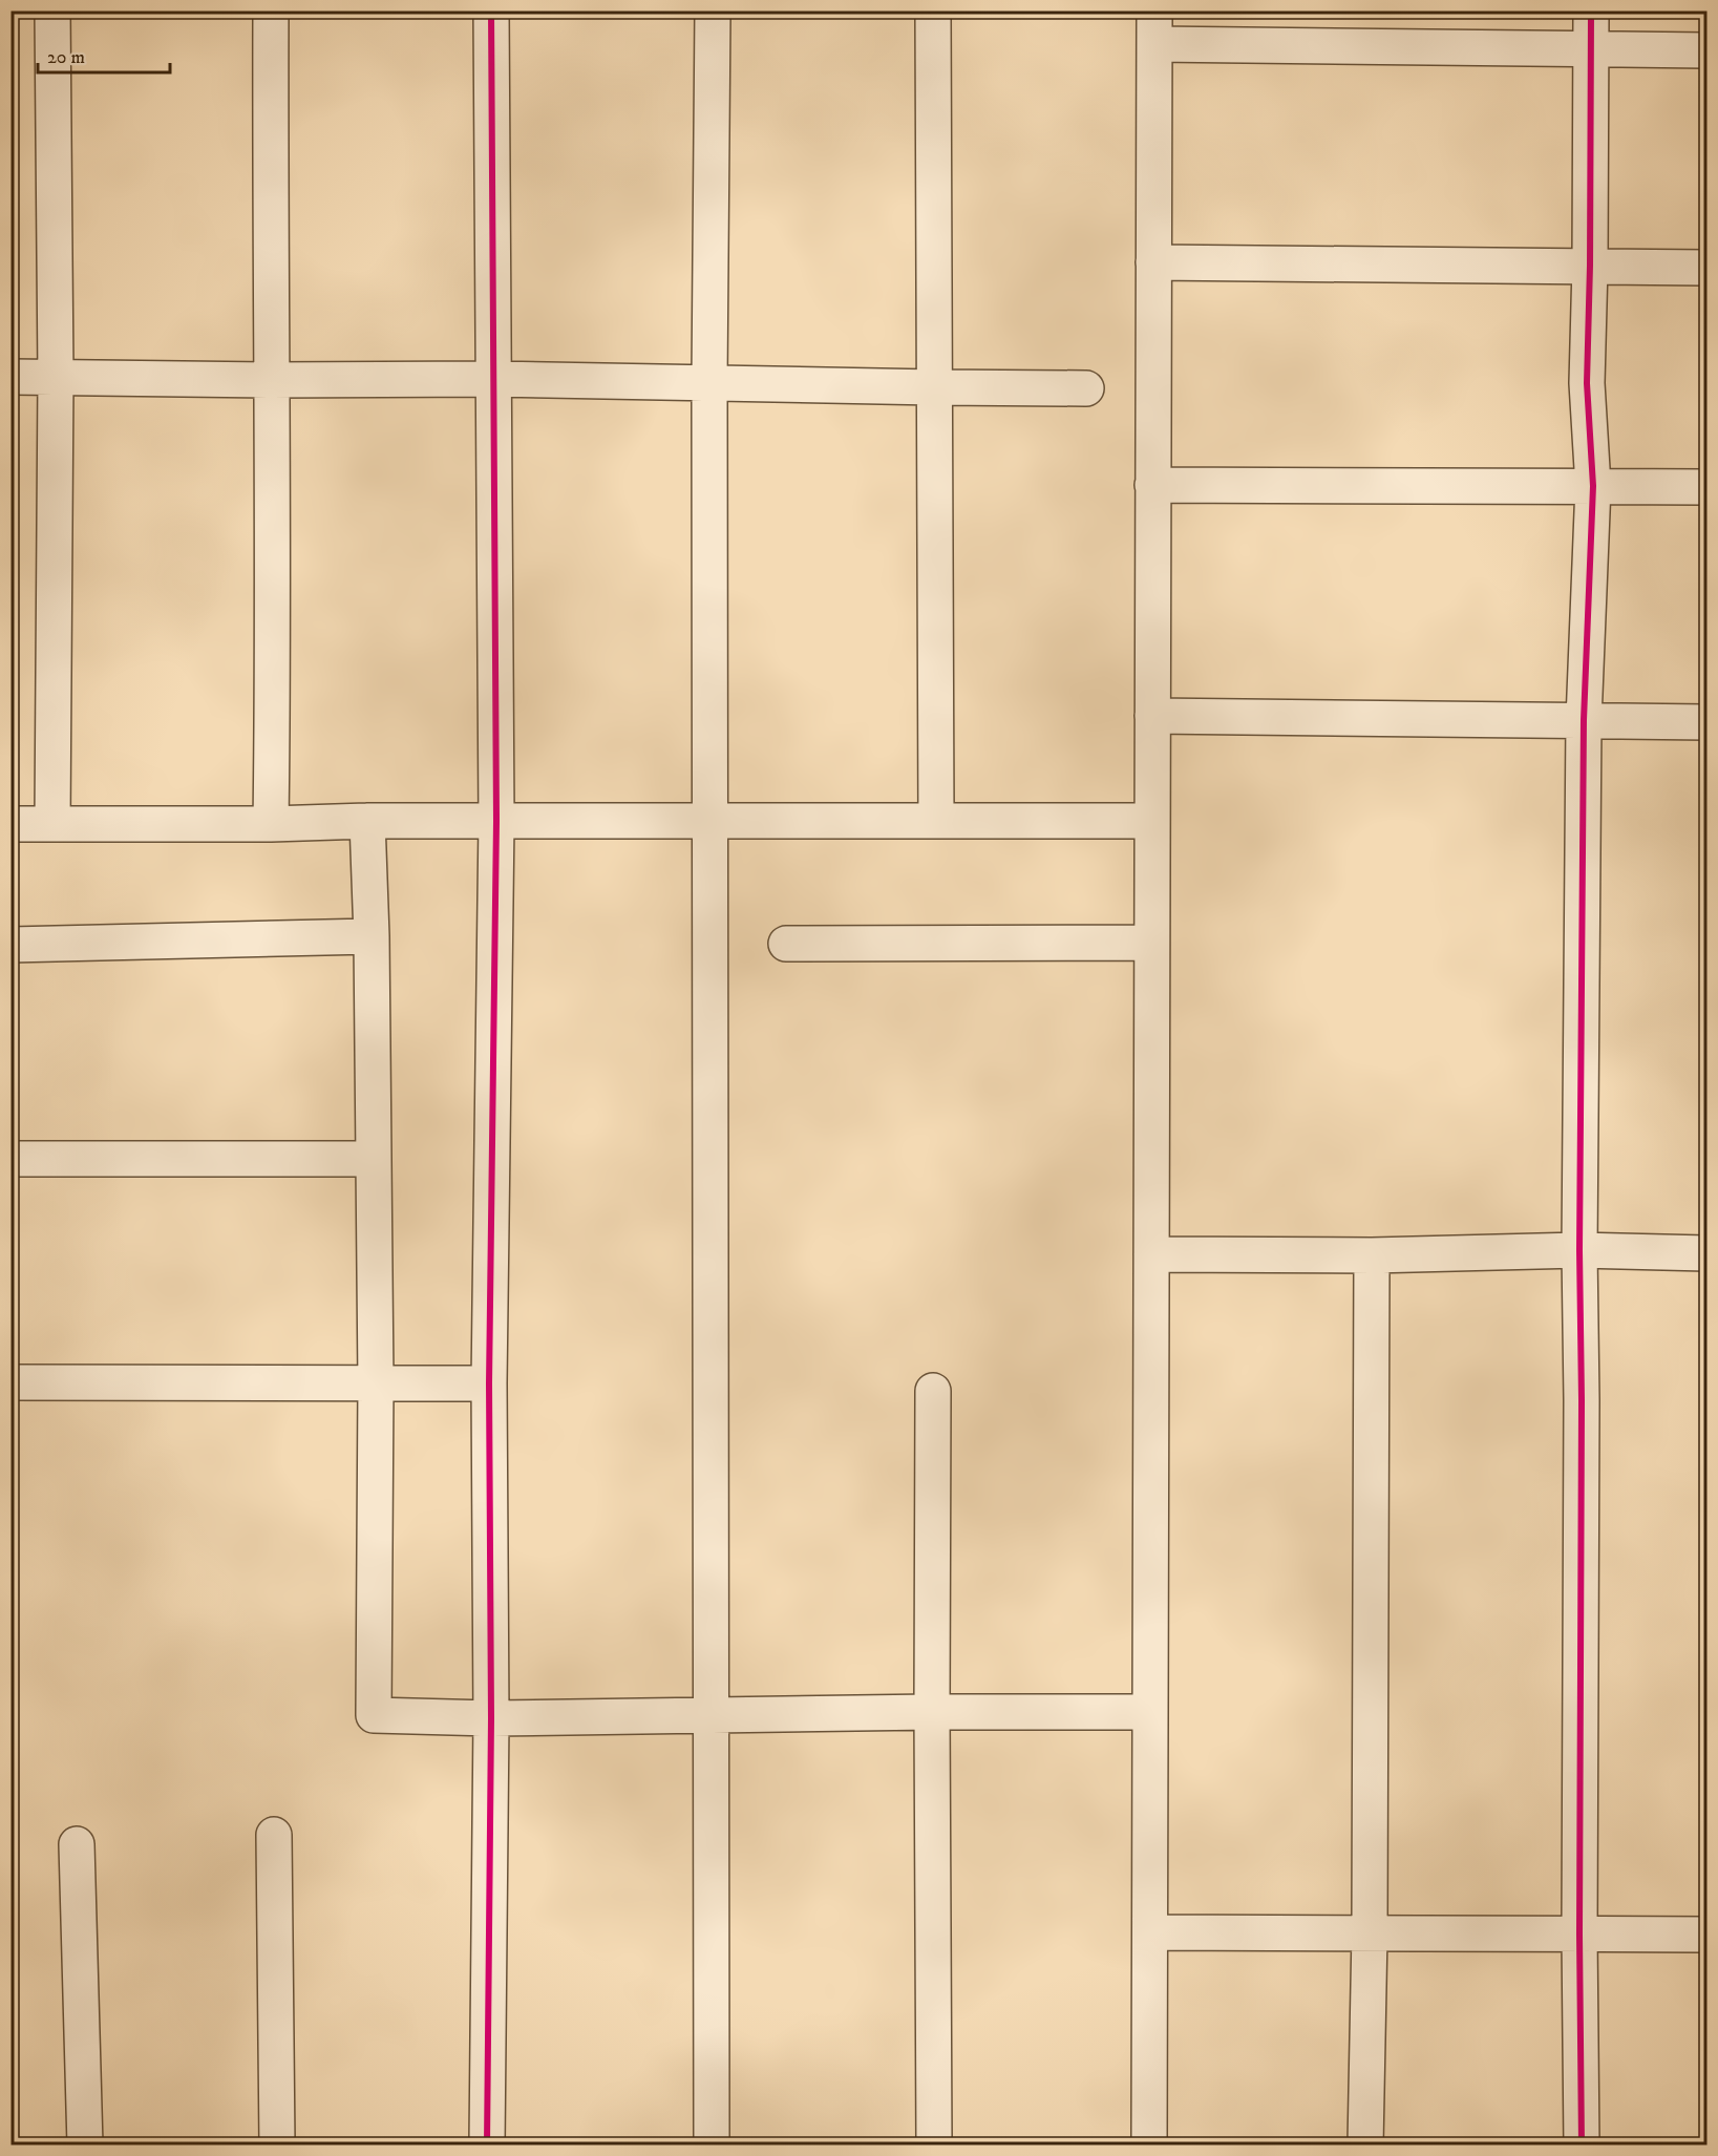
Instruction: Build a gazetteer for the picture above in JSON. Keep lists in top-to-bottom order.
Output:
{
  "scale_bar": "20 m"
}
